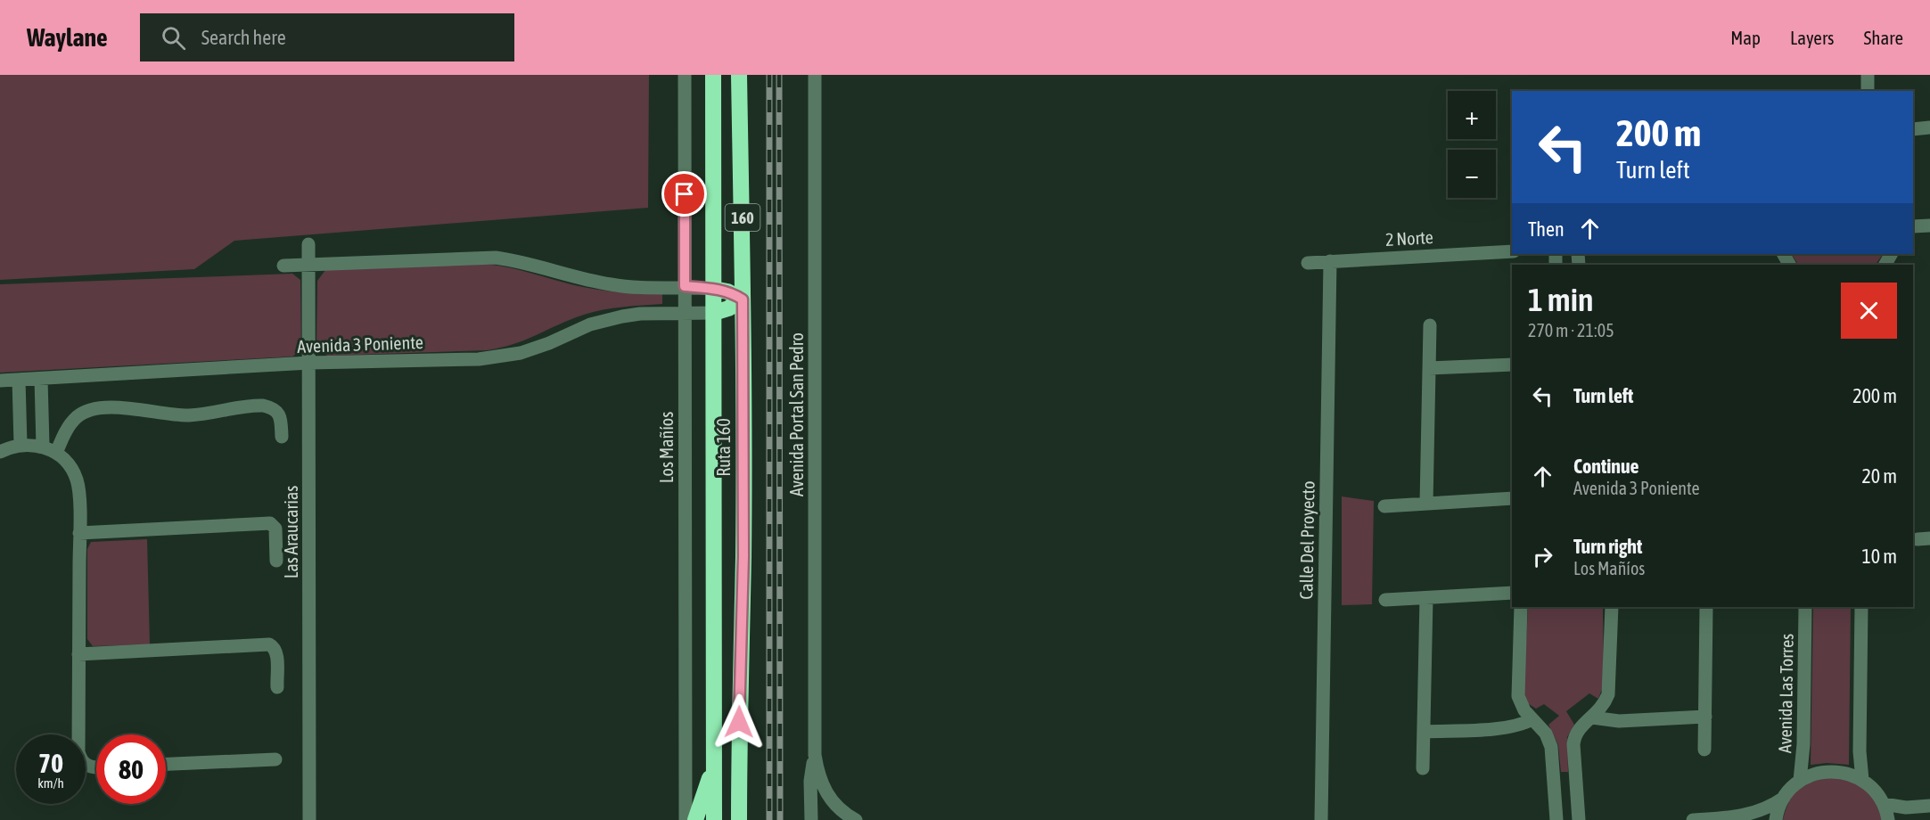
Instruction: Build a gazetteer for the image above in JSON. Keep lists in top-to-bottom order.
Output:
{
  "streets": {
    "highway": ["160", "Ruta 160"],
    "street": [
      "2 Norte",
      "Avenida 3 Poniente",
      "Avenida Portal San Pedro",
      "Los Mañíos",
      "Las Araucarias",
      "Calle Del Proyecto",
      "Avenida Las Torres"
    ]
  },
  "crossings": [
    ["2 Norte", "Calle Del Proyecto"],
    ["Avenida 3 Poniente", "Los Mañíos"],
    ["Avenida 3 Poniente", "Ruta 160"],
    ["Avenida 3 Poniente", "Las Araucarias"]
  ],
  "page": {
    "header": "Waylane",
    "search": "Search here",
    "nav": ["Map", "Layers", "Share"],
    "map_buttons": ["+", "−"],
    "turn": ["200 m", "Turn left"],
    "then": "Then",
    "heading": ["1 min", "270 m · 21:05"],
    "list": [
      {
        "name": "Turn left",
        "value": "200 m"
      },
      {
        "name": "Continue",
        "note": "Avenida 3 Poniente",
        "value": "20 m"
      },
      {
        "name": "Turn right",
        "note": "Los Mañíos",
        "value": "10 m"
      }
    ],
    "speed": "70 km/h",
    "limit": "80"
  }
}
